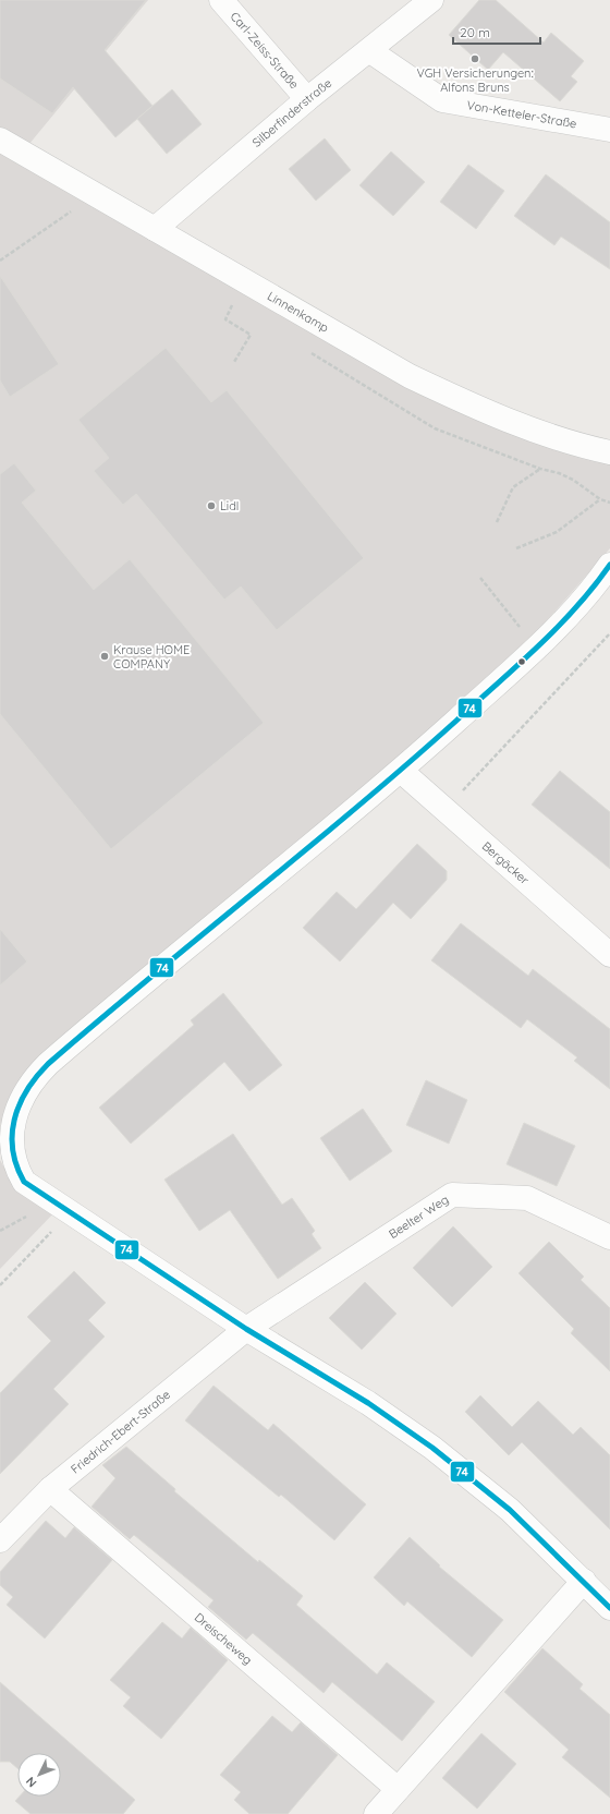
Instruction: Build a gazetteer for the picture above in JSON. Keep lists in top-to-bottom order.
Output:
{
  "streets": {
    "street": [
      "Carl-Zeiss-Straße",
      "Silberfinderstraße",
      "Von-Ketteler-Straße",
      "Linnenkamp",
      "Bergäcker",
      "Beelter Weg",
      "Friedrich-Ebert-Straße",
      "Dreischeweg"
    ]
  },
  "crossings": [
    ["Carl-Zeiss-Straße", "Silberfinderstraße"],
    ["Silberfinderstraße", "Von-Ketteler-Straße"],
    ["Silberfinderstraße", "Linnenkamp"],
    ["Beelter Weg", "Friedrich-Ebert-Straße"],
    ["Friedrich-Ebert-Straße", "Dreischeweg"]
  ],
  "places": ["VGH Versicherungen: Alfons Bruns", "Lidl", "Krause HOME COMPANY"],
  "lines": ["transit line 74"],
  "scale_bar": "20 m",
  "north": "bottom left"
}
